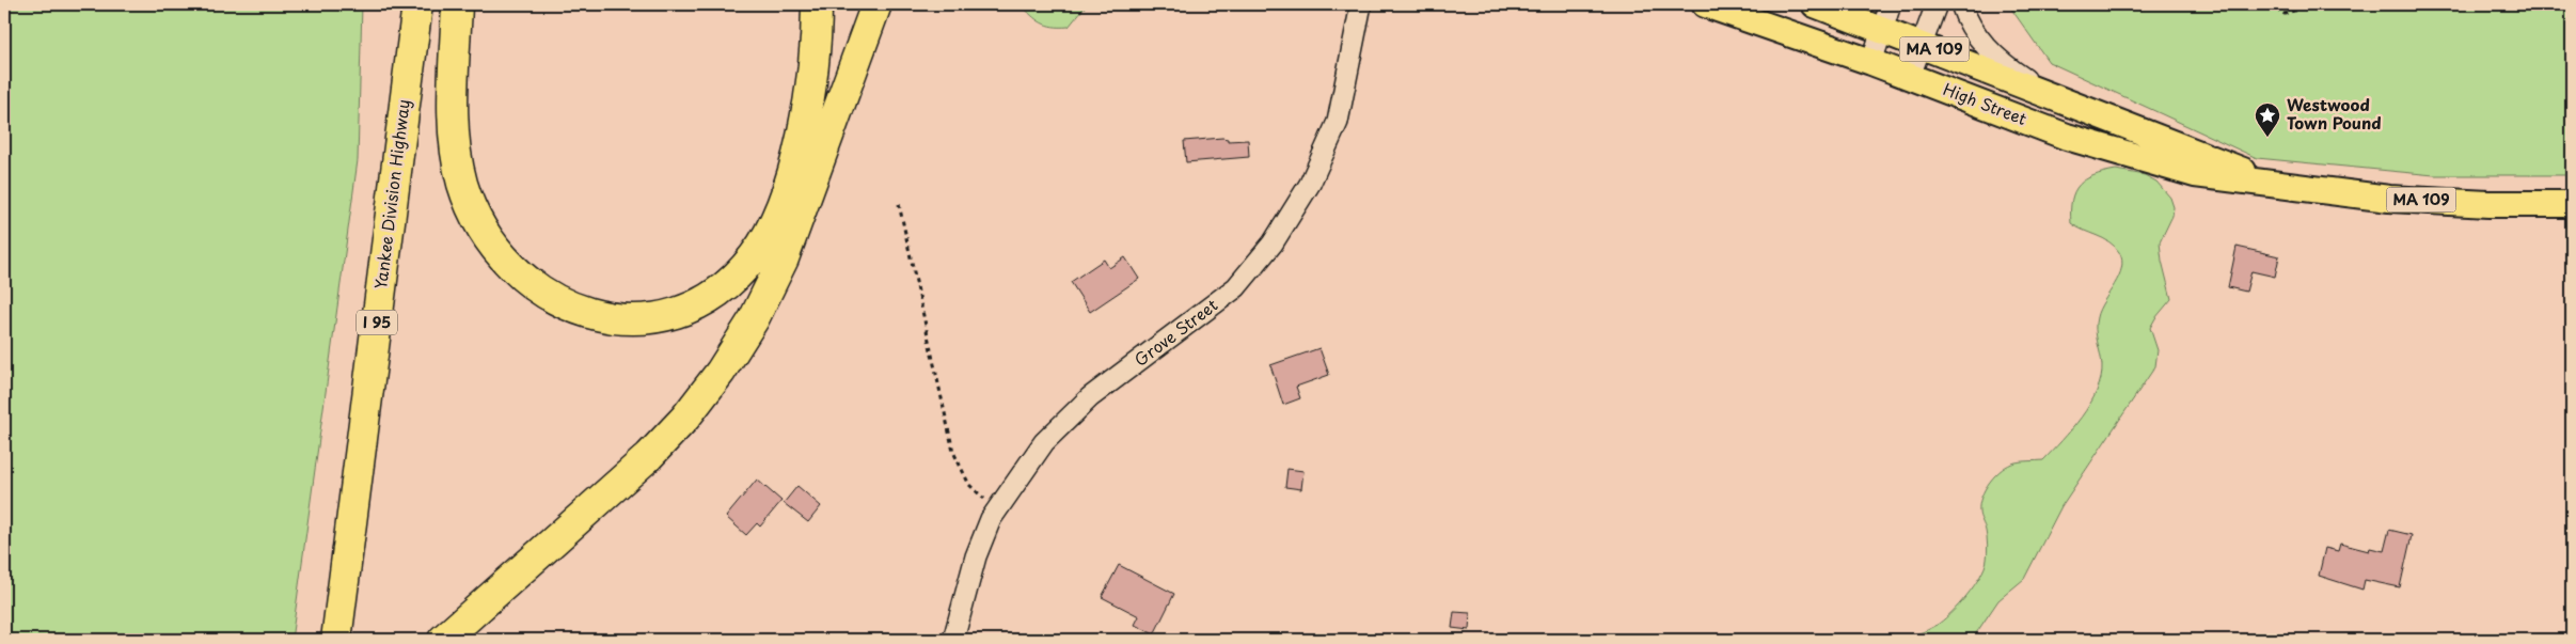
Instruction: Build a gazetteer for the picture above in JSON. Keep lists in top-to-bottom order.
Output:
{
  "streets": {
    "highway": ["Yankee Division Highway", "I 95"],
    "main road": ["MA 109", "High Street"],
    "street": ["Grove Street"]
  },
  "places": {
    "place": ["Westwood Town Pound"]
  }
}
